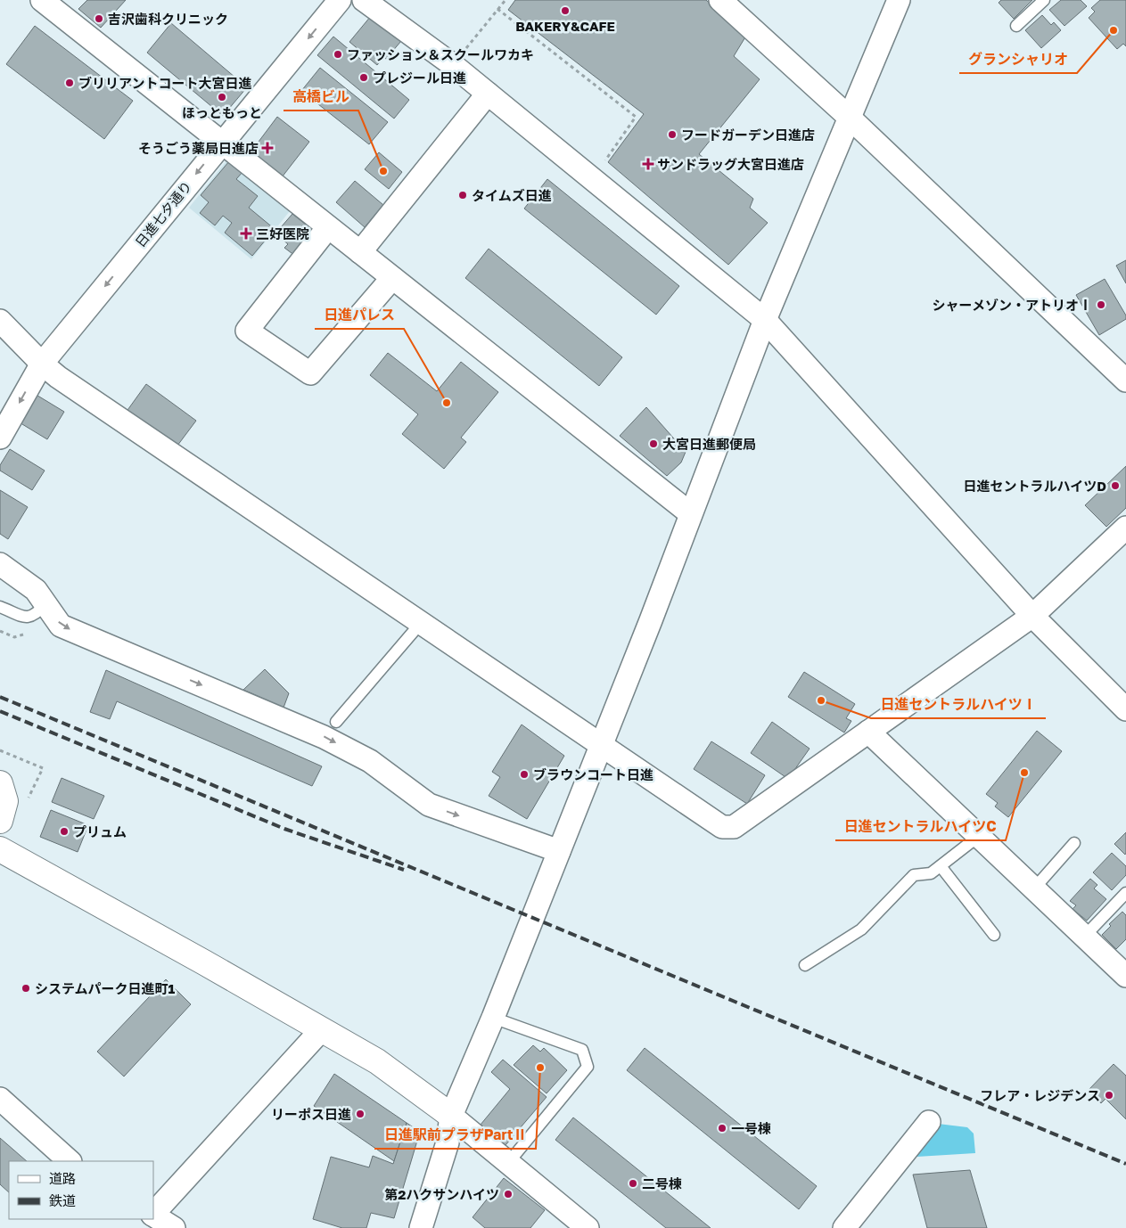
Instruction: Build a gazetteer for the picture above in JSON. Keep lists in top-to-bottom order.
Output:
{
  "streets": {
    "street": ["日進七夕通り"]
  },
  "places": {
    "other": [
      "BAKERY&CAFE",
      "吉沢歯科クリニック",
      "グランシャリオ",
      "ファッション＆スクールワカキ",
      "プレジール日進",
      "ブリリアントコート大宮日進",
      "ほっともっと",
      "フードガーデン日進店",
      "高橋ビル",
      "タイムズ日進",
      "シャーメゾン・アトリオⅠ",
      "日進パレス",
      "大宮日進郵便局",
      "日進セントラルハイツD",
      "日進セントラルハイツⅠ",
      "日進セントラルハイツC",
      "ブラウンコート日進",
      "プリュム",
      "システムパーク日進町1",
      "日進駅前プラザPartⅡ",
      "フレア・レジデンス",
      "リーポス日進",
      "一号棟",
      "二号棟",
      "第2ハクサンハイツ"
    ],
    "health": ["そうごう薬局日進店", "サンドラッグ大宮日進店", "三好医院"]
  },
  "legend": ["道路", "鉄道"]
}
